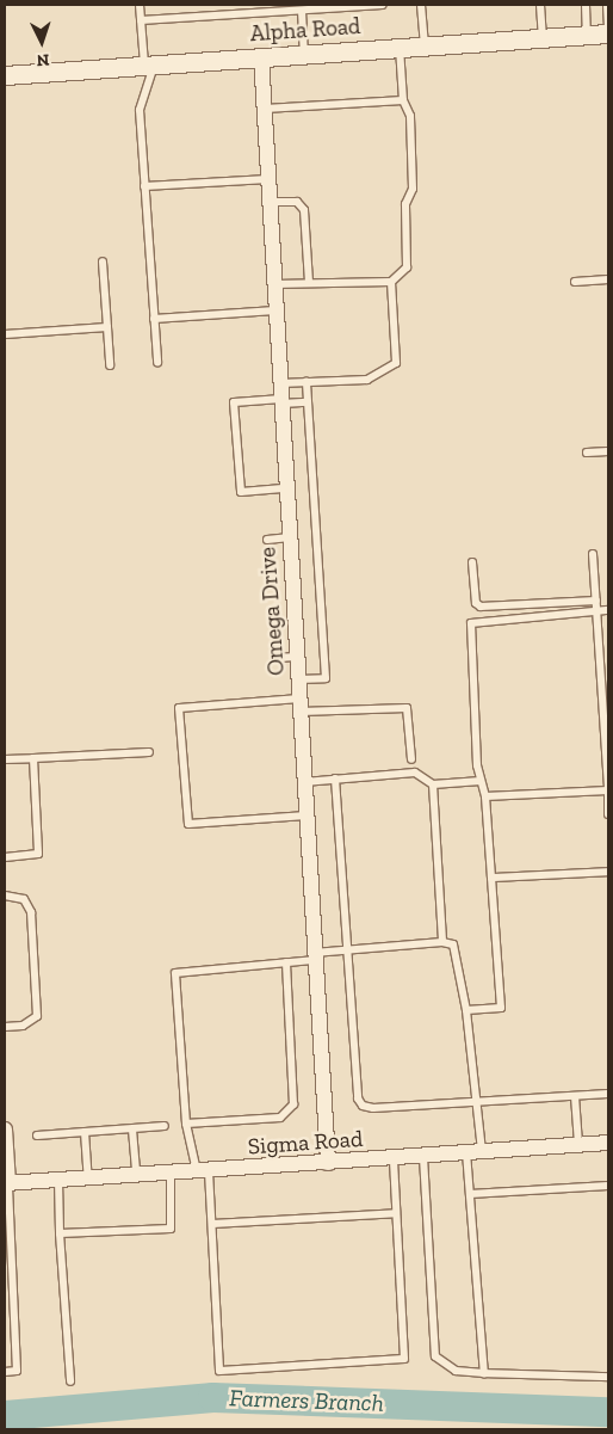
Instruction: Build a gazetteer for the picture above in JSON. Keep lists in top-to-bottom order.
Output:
{
  "streets": {
    "street": ["Alpha Road", "Omega Drive", "Sigma Road"]
  },
  "crossings": [
    ["Alpha Road", "Omega Drive"],
    ["Omega Drive", "Sigma Road"]
  ],
  "water": ["Farmers Branch"],
  "north": "bottom"
}
